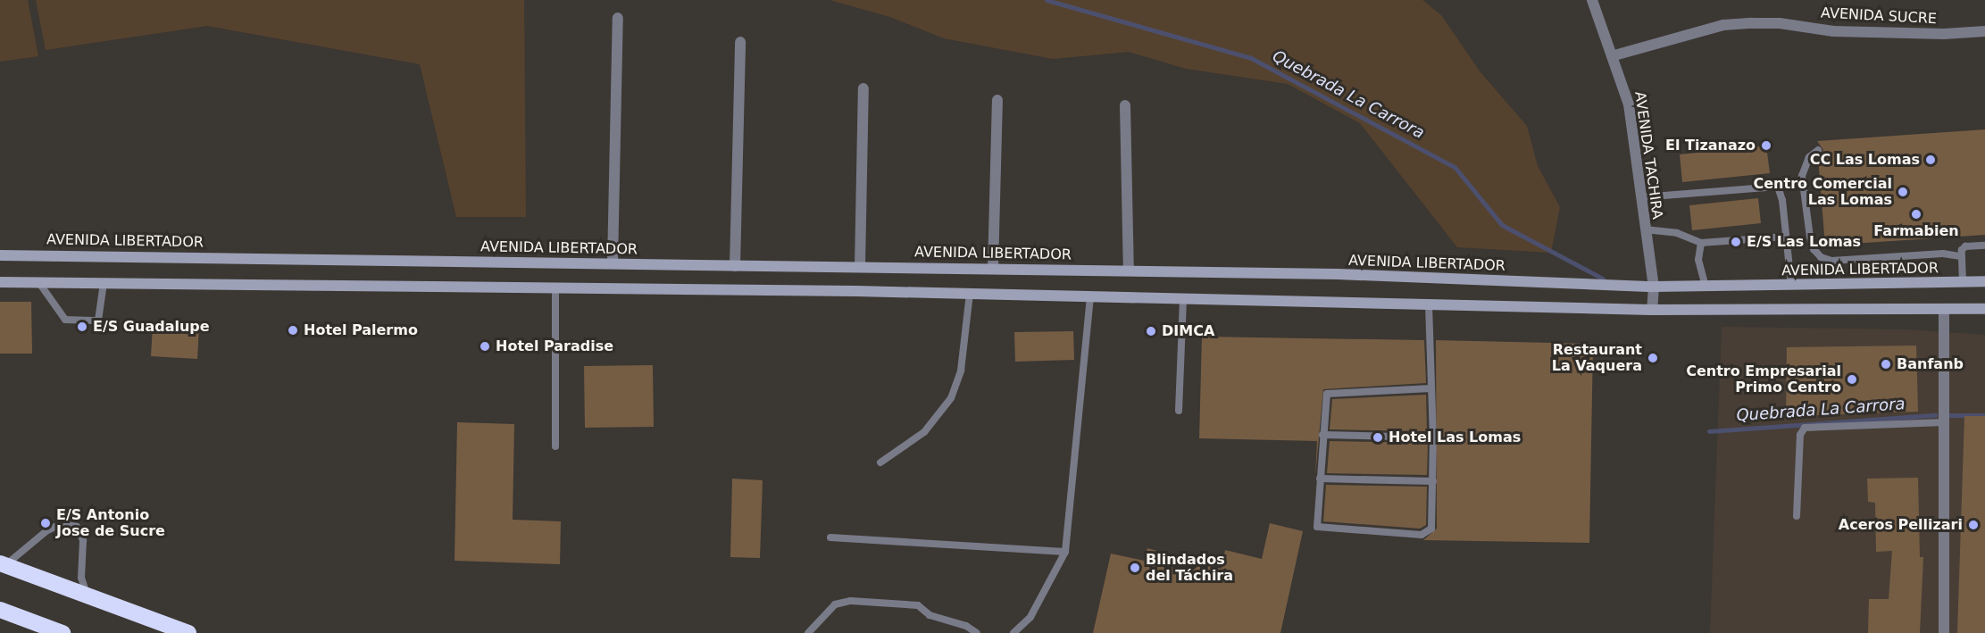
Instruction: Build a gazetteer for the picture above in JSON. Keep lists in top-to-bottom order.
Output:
{
  "streets": {
    "main road": ["AVENIDA LIBERTADOR"],
    "street": ["AVENIDA SUCRE", "AVENIDA TACHIRA"]
  },
  "crossings": [
    ["AVENIDA SUCRE", "AVENIDA TACHIRA"],
    ["AVENIDA TACHIRA", "AVENIDA LIBERTADOR"]
  ],
  "water": ["Quebrada La Carrora"],
  "places": [
    "El Tizanazo",
    "CC Las Lomas",
    "Centro Comercial Las Lomas",
    "Farmabien",
    "E/S Las Lomas",
    "E/S Guadalupe",
    "Hotel Palermo",
    "DIMCA",
    "Hotel Paradise",
    "Restaurant La Vaquera",
    "Banfanb",
    "Centro Empresarial Primo Centro",
    "Hotel Las Lomas",
    "E/S Antonio Jose de Sucre",
    "Aceros Pellizari",
    "Blindados del Táchira"
  ]
}
